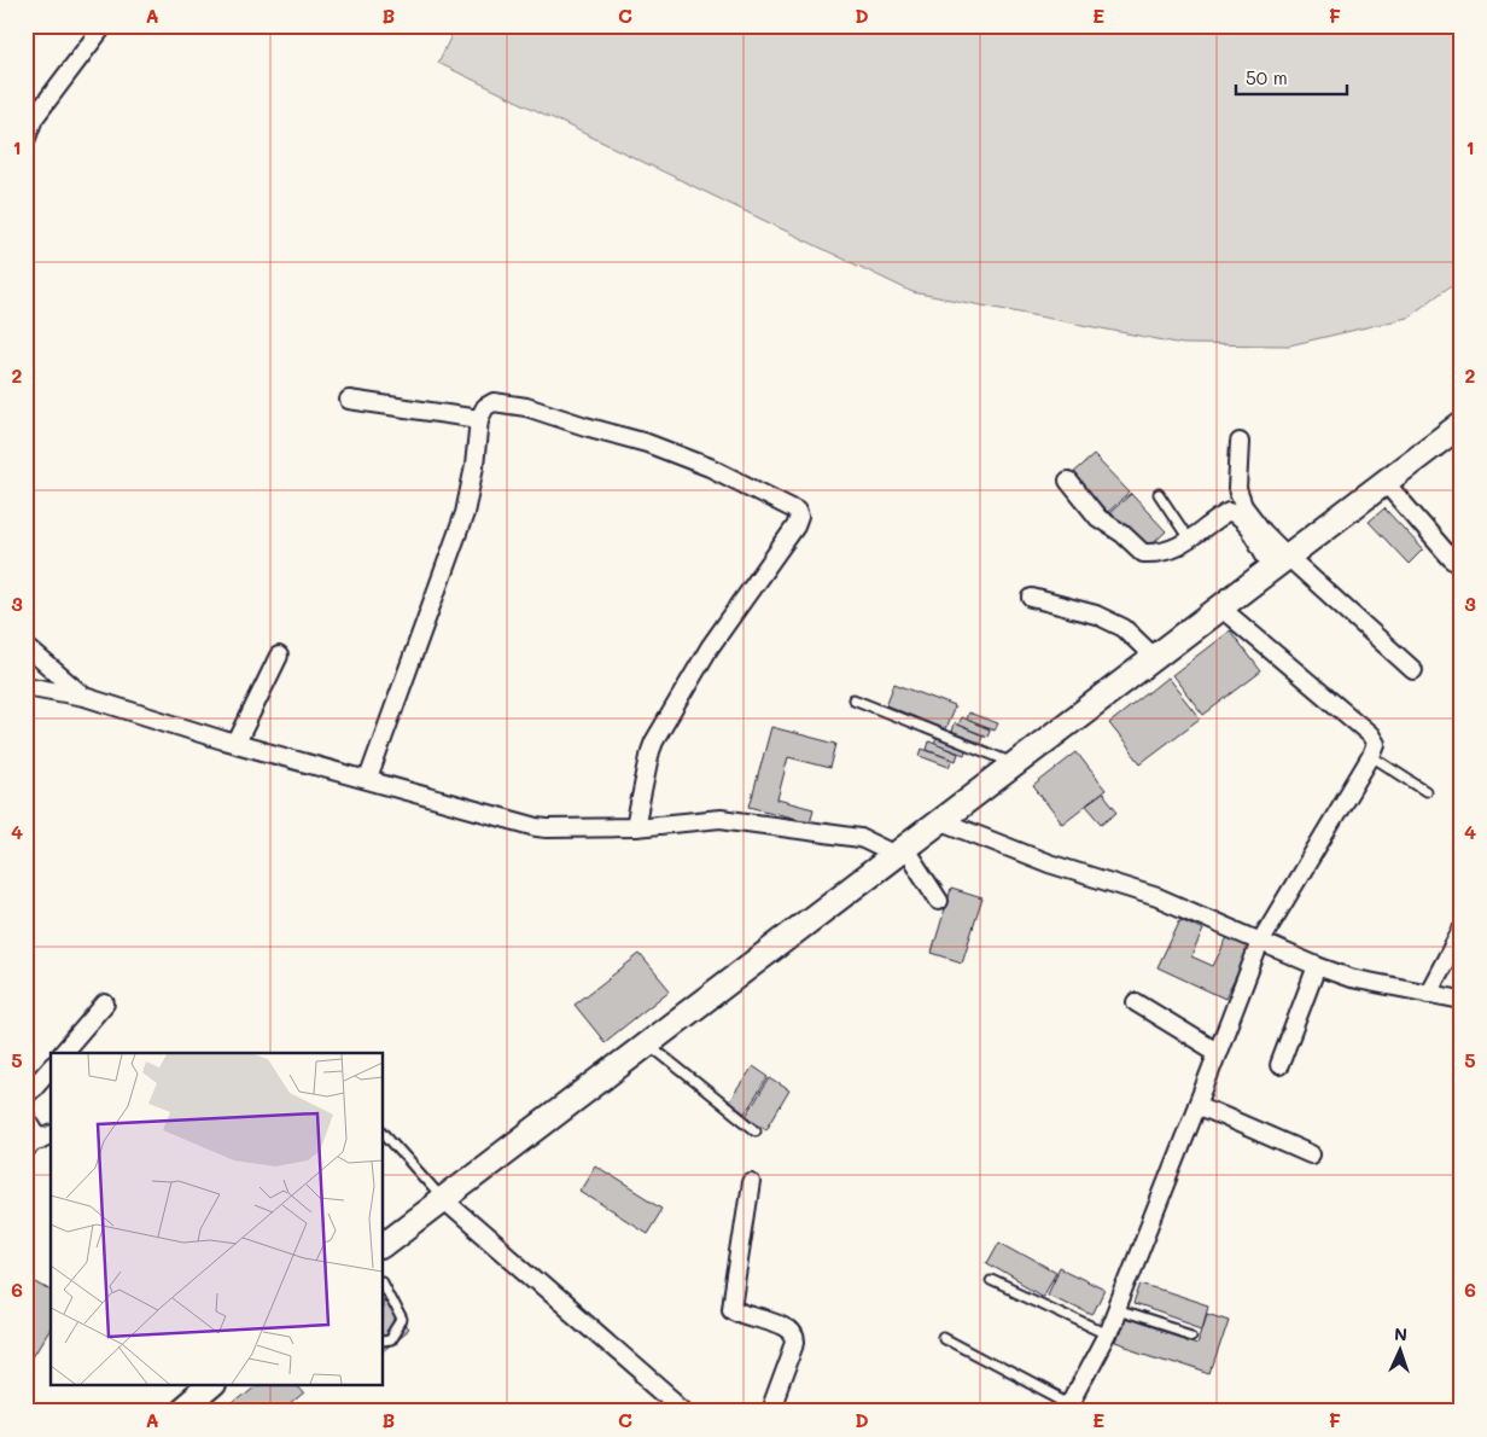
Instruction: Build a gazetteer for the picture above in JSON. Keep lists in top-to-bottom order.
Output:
{
  "scale_bar": "50 m",
  "north": "top",
  "grid": {
    "columns": [
      "A",
      "B",
      "C",
      "D",
      "E",
      "F"
    ],
    "rows": [
      "1",
      "2",
      "3",
      "4",
      "5",
      "6"
    ]
  }
}
